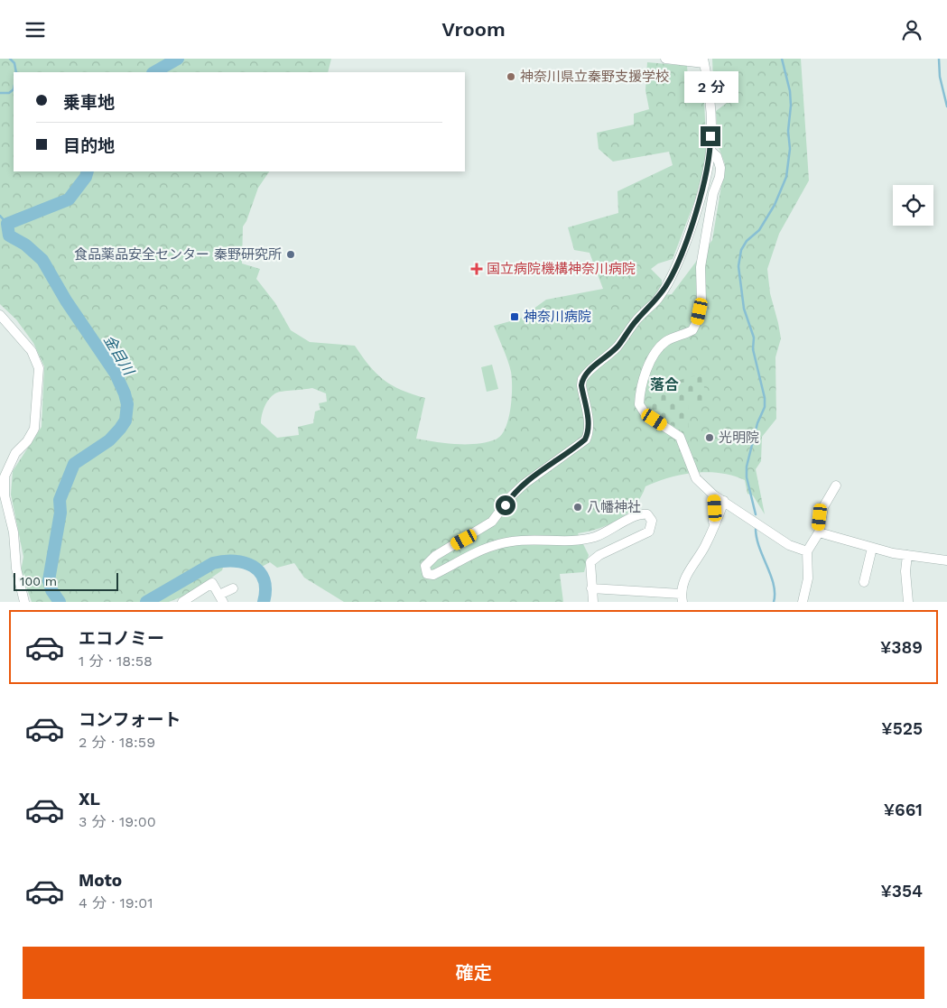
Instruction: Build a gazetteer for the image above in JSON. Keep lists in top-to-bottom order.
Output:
{
  "districts": ["落合"],
  "water": ["金目川"],
  "places": {
    "other": [
      "神奈川県立秦野支援学校",
      "食品薬品安全センター 秦野研究所",
      "光明院",
      "八幡神社"
    ],
    "health": ["国立病院機構神奈川病院"],
    "transit": ["神奈川病院"]
  },
  "scale_bar": "100 m",
  "page": {
    "header": "Vroom",
    "bubble": "2 分",
    "banner": ["乗車地", "目的地"],
    "scale": "100 m",
    "list": [
      {
        "name": "エコノミー",
        "note": "1 分 · 18:58",
        "value": "¥389"
      },
      {
        "name": "コンフォート",
        "note": "2 分 · 18:59",
        "value": "¥525"
      },
      {
        "name": "XL",
        "note": "3 分 · 19:00",
        "value": "¥661"
      },
      {
        "name": "Moto",
        "note": "4 分 · 19:01",
        "value": "¥354"
      }
    ],
    "buttons": "確定"
  }
}
